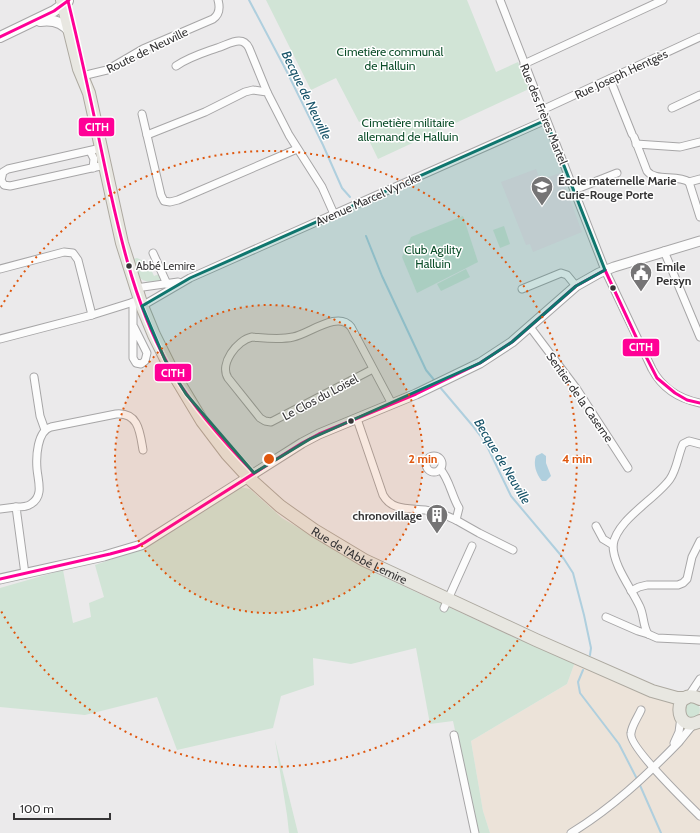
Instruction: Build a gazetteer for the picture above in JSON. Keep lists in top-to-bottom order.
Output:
{
  "streets": {
    "main road": ["Rue de l'Abbé Lemire"],
    "street": [
      "Route de Neuville",
      "Rue Joseph Hentgès",
      "Rue des Frères Martel",
      "Avenue Marcel Vyncke",
      "Le Clos du Loisel",
      "Sentier de la Caserne"
    ]
  },
  "crossings": [
    ["Route de Neuville", "Rue de l'Abbé Lemire"],
    ["Rue Joseph Hentgès", "Rue des Frères Martel"],
    ["Rue des Frères Martel", "Avenue Marcel Vyncke"],
    ["Avenue Marcel Vyncke", "Rue de l'Abbé Lemire"]
  ],
  "water": ["Becque de Neuville"],
  "parks": ["Cimetière communal de Halluin", "Cimetière militaire allemand de Halluin", "Club Agility Halluin"],
  "places": {
    "school or university": ["École maternelle Marie Curie-Rouge Porte"],
    "other": ["Abbé Lemire"],
    "public building": ["Emile Persyn"],
    "building": ["chronovillage"]
  },
  "lines": ["transit line CITH"],
  "scale_bar": "100 m",
  "rings": ["2 min", "4 min"]
}
